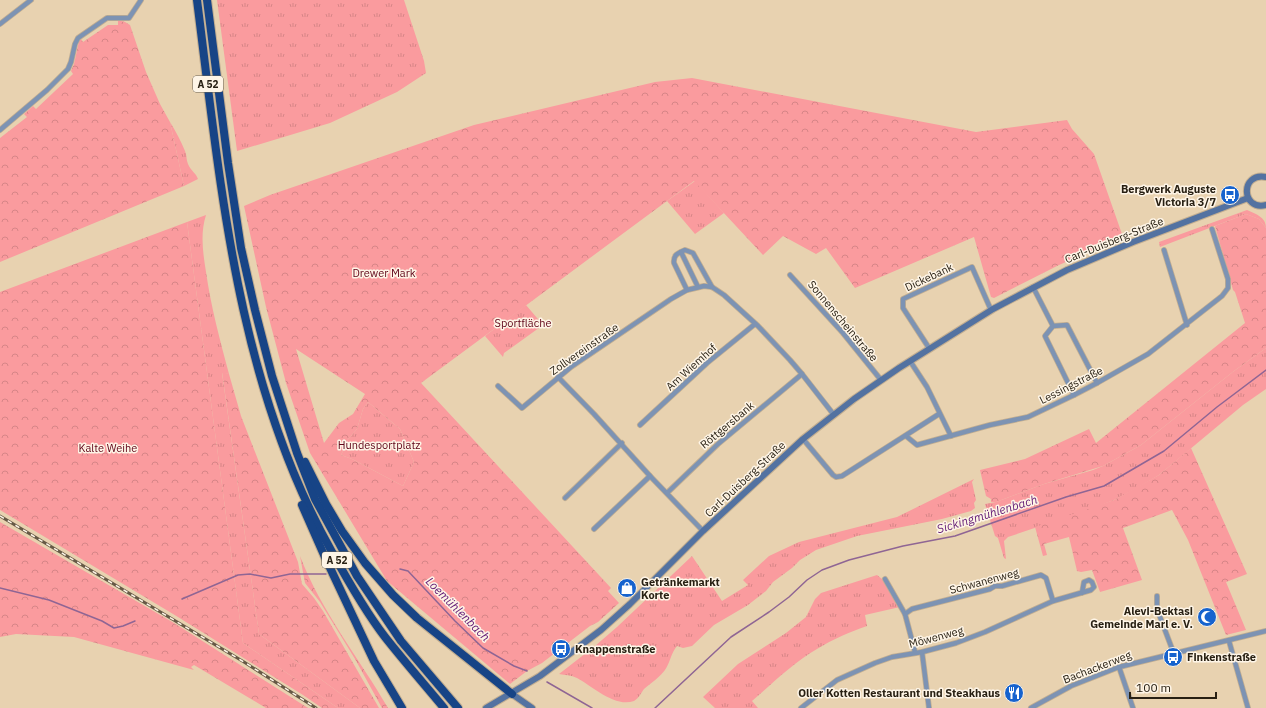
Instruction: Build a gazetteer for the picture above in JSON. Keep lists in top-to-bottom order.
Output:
{
  "streets": {
    "highway": ["A 52"],
    "main road": ["Carl-Duisberg-Straße"],
    "street": [
      "Dickebank",
      "Sonnenscheinstraße",
      "Zollvereinstraße",
      "Am Wiemhof",
      "Lessingstraße",
      "Röttgersbank",
      "Schwanenweg",
      "Möwenweg",
      "Bachackerweg"
    ]
  },
  "crossings": [
    ["Carl-Duisberg-Straße", "Dickebank"],
    ["Carl-Duisberg-Straße", "Sonnenscheinstraße"],
    ["Schwanenweg", "Möwenweg"]
  ],
  "water": ["Sickingmühlenbach", "Loemühlenbach"],
  "parks": [
    "Drewer Mark",
    "Sportfläche",
    "Hundesportplatz",
    "Kalte Weihe"
  ],
  "places": {
    "bus stop": ["Bergwerk Auguste Victoria 3/7", "Knappenstraße", "Finkenstraße"],
    "shop": ["Getränkemarkt Korte"],
    "mosque": ["Alevi-Bektasi Gemeinde Marl e. V."],
    "restaurant": ["Oller Kotten Restaurant und Steakhaus"]
  },
  "scale_bar": "100 m"
}
